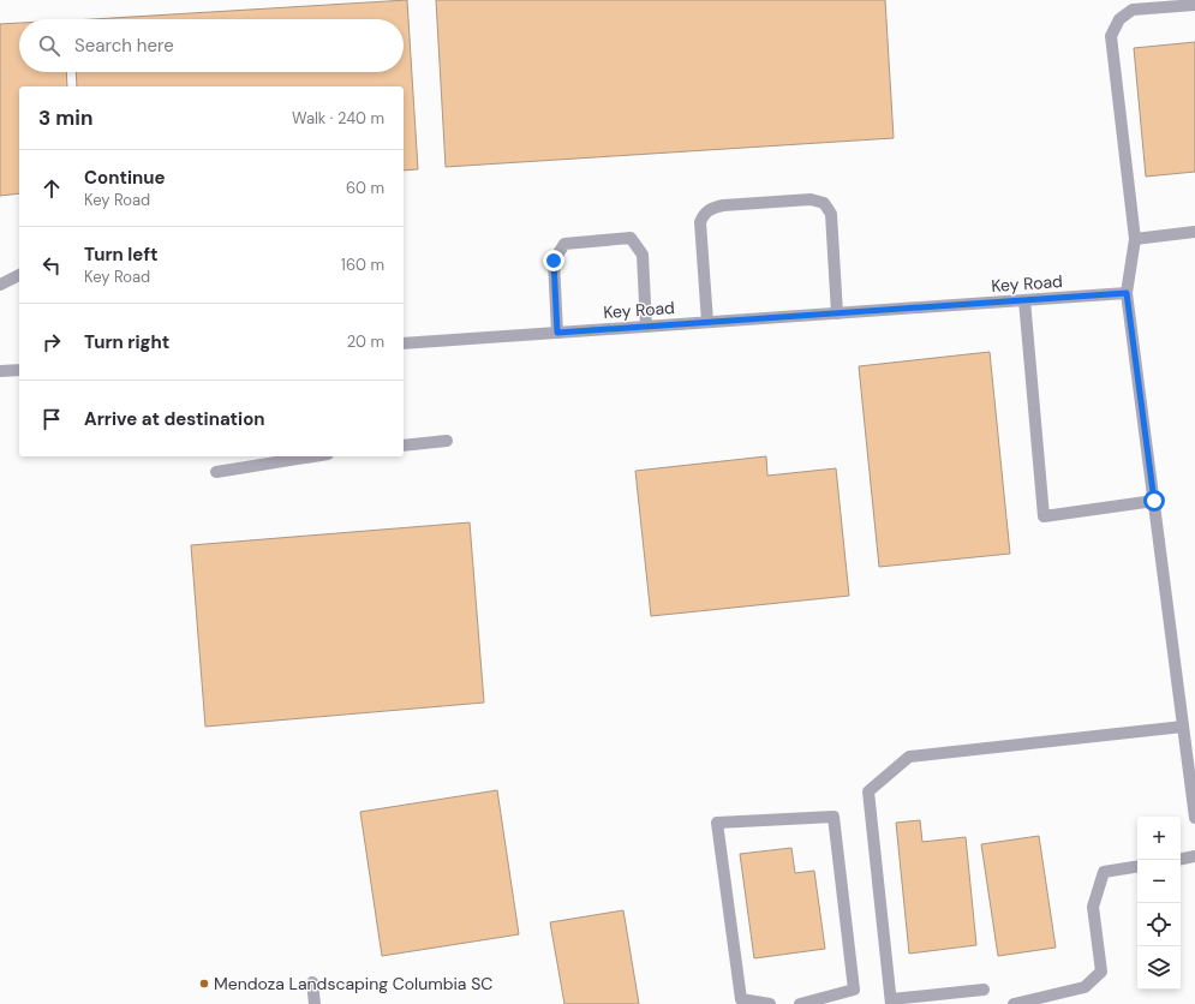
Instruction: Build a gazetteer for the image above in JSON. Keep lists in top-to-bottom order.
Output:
{
  "streets": {
    "street": ["Key Road"]
  },
  "places": ["Mendoza Landscaping Columbia SC"],
  "page": {
    "search": "Search here",
    "heading": ["3 min", "Walk · 240 m"],
    "list": [
      ["Continue", "Key Road", "60 m"],
      ["Turn left", "Key Road", "160 m"],
      ["Turn right", "20 m"],
      "Arrive at destination"
    ],
    "map_buttons": ["+", "−"]
  }
}
